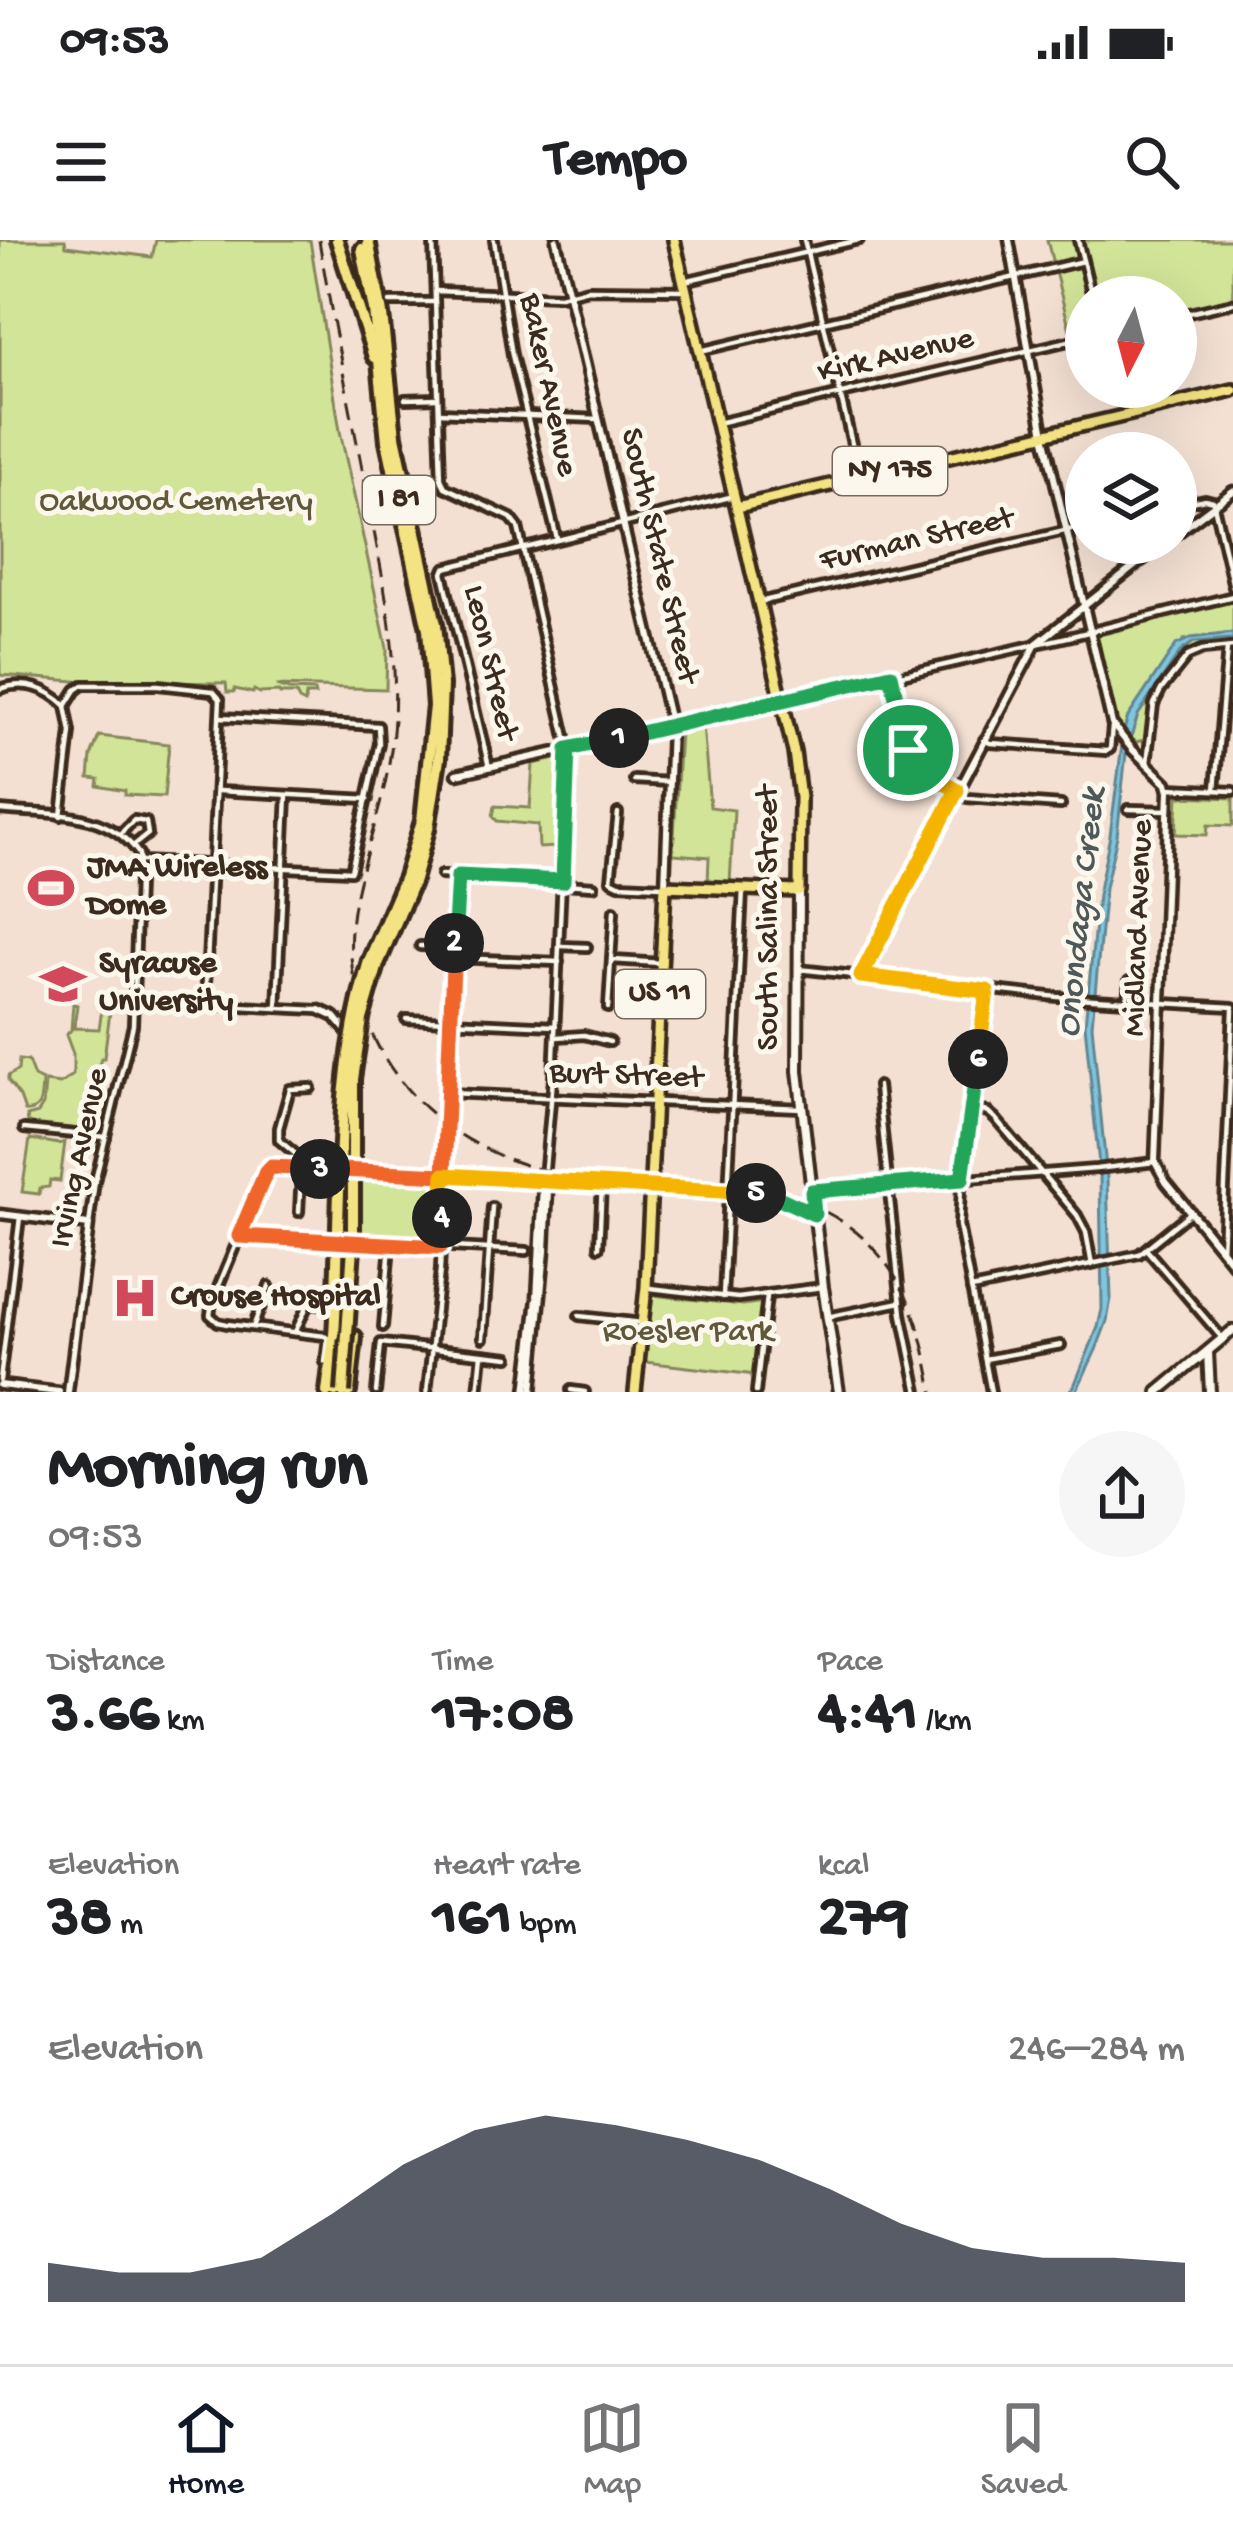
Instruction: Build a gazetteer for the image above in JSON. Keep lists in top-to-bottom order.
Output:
{
  "streets": {
    "highway": ["I 81"],
    "main road": [
      "NY 175",
      "South State Street",
      "South Salina Street",
      "US 11"
    ],
    "street": [
      "Kirk Avenue",
      "Baker Avenue",
      "Furman Street",
      "Leon Street",
      "Midland Avenue",
      "Burt Street",
      "Irving Avenue"
    ]
  },
  "crossings": [
    ["Kirk Avenue", "South Salina Street"],
    ["Kirk Avenue", "Midland Avenue"],
    ["NY 175", "South Salina Street"],
    ["NY 175", "Midland Avenue"],
    ["Furman Street", "South Salina Street"],
    ["South State Street", "Burt Street"],
    ["South Salina Street", "Burt Street"]
  ],
  "water": ["Onondaga Creek"],
  "parks": ["Oakwood Cemetery", "Roesler Park"],
  "places": {
    "sports": ["JMA Wireless Dome"],
    "school or university": ["Syracuse University"],
    "hospital": ["Crouse Hospital"]
  },
  "north": "bottom",
  "page": {
    "status": "09:53",
    "header": "Tempo",
    "pins": [
      "1",
      "2",
      "6",
      "3",
      "5",
      "4"
    ],
    "heading": ["Morning run", "09:53"],
    "stats": [
      ["Distance", "3.66 km"],
      ["Time", "17:08"],
      ["Pace", "4:41 /km"],
      ["Elevation", "38 m"],
      ["Heart rate", "161 bpm"],
      ["kcal", "279"]
    ],
    "chart": ["Elevation", "246–284 m"],
    "tabs": ["Home", "Map", "Saved"]
  }
}
